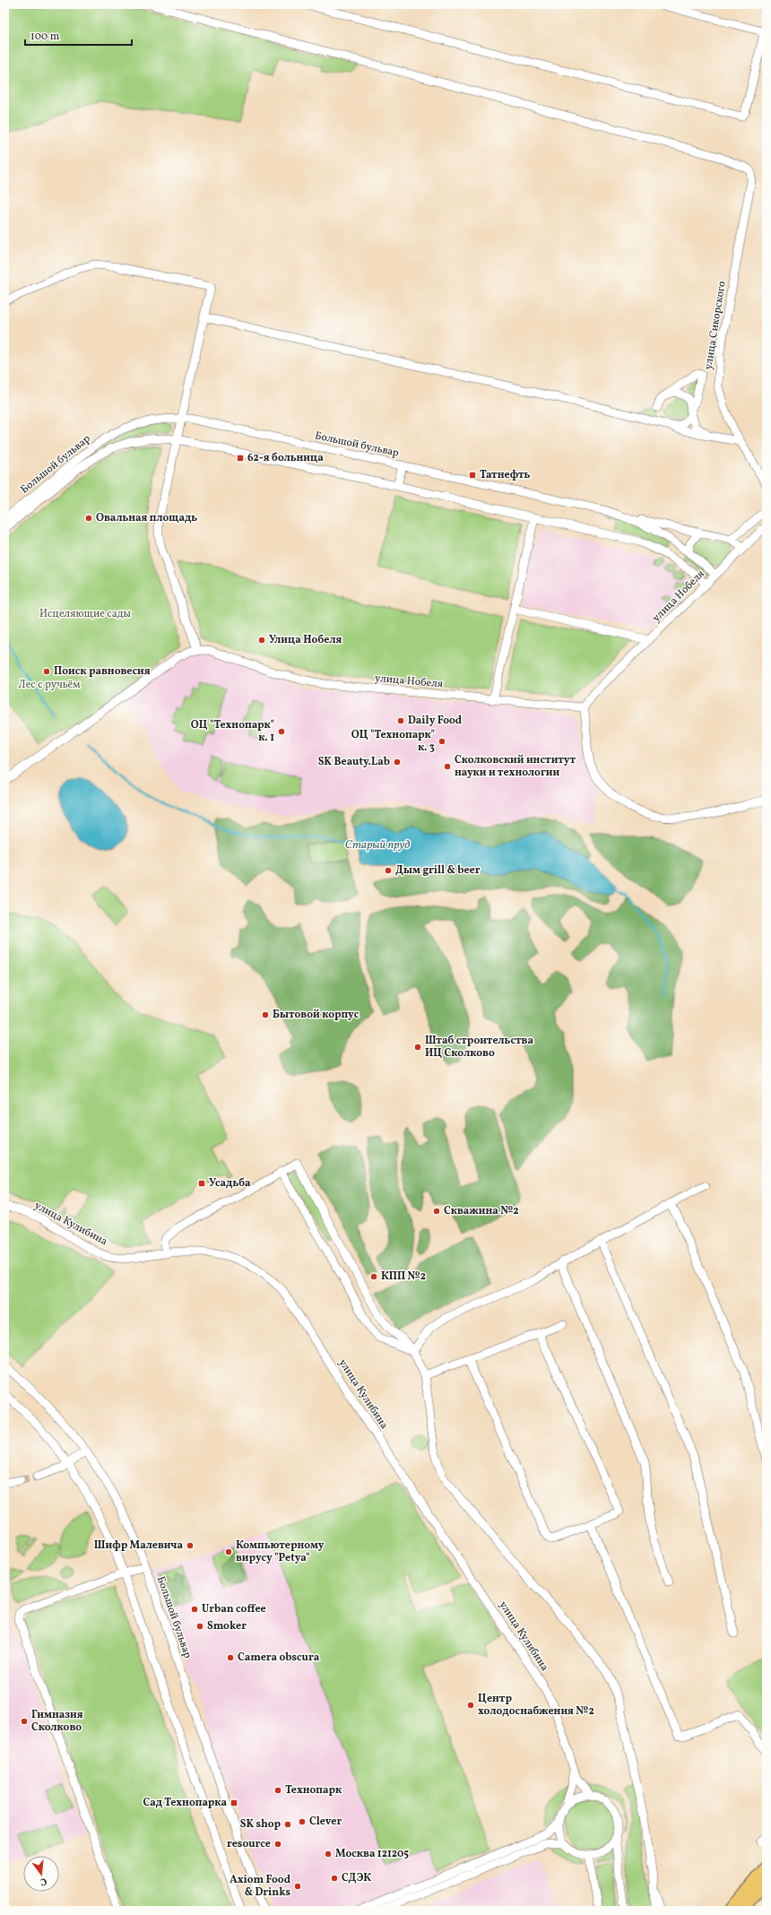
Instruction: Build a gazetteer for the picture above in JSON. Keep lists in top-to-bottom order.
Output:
{
  "streets": {
    "street": [
      "улица Сикорского",
      "Большой бульвар",
      "улица Нобеля",
      "улица Кулибина"
    ]
  },
  "crossings": [
    ["Большой бульвар", "улица Нобеля"]
  ],
  "water": ["Старый пруд"],
  "parks": ["Исцеляющие сады", "Лес с ручьём"],
  "places": {
    "transit": [
      "62-я больница",
      "Татнефть",
      "Усадьба",
      "Сад Технопарка"
    ],
    "other": [
      "Овальная площадь",
      "Улица Нобеля",
      "Поиск равновесия",
      "Daily Food",
      "ОЦ \"Технопарк\" к. 1",
      "ОЦ \"Технопарк\" к. 3",
      "SK Beauty.Lab",
      "Сколковский институт науки и технологии",
      "Дым grill & beer",
      "Бытовой корпус",
      "Штаб строительства ИЦ Сколково",
      "Скважина №2",
      "КПП №2",
      "Шифр Малевича",
      "Компьютерному вирусу \"Petya\"",
      "Urban coffee",
      "Smoker",
      "Camera obscura",
      "Центр холодоснабжения №2",
      "Гимназия Сколково",
      "Технопарк",
      "Clever",
      "SK shop",
      "resource",
      "Москва 121205",
      "СДЭК",
      "Axiom Food & Drinks"
    ]
  },
  "scale_bar": "100 m",
  "north": "bottom"
}
